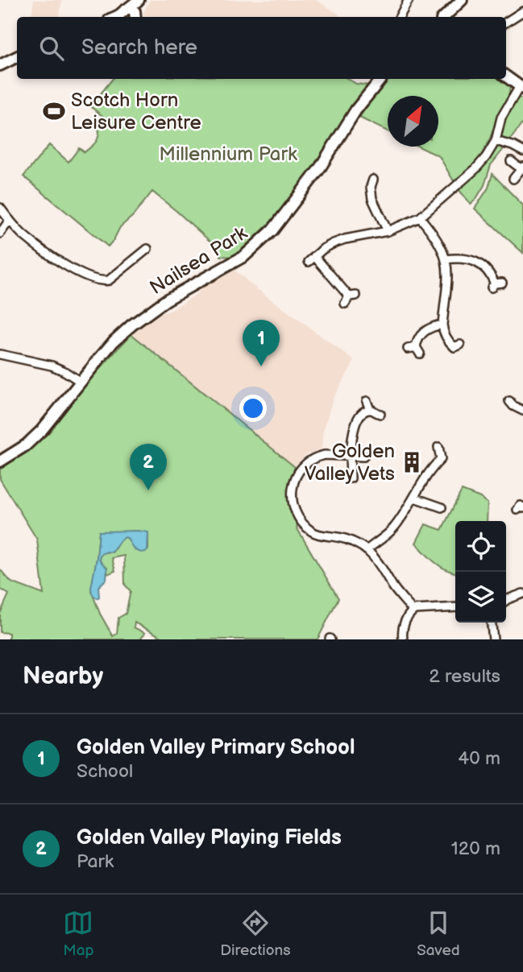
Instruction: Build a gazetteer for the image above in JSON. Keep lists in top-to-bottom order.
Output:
{
  "streets": {
    "street": ["Nailsea Park"]
  },
  "parks": ["Millennium Park"],
  "places": {
    "sports": ["Scotch Horn Leisure Centre"],
    "building": ["Golden Valley Vets"]
  },
  "north": "top right",
  "page": {
    "search": "Search here",
    "pins": ["1", "2"],
    "heading": ["Nearby", "2 results"],
    "list": [
      {
        "mark": "1",
        "name": "Golden Valley Primary School",
        "note": "School",
        "value": "40 m"
      },
      {
        "mark": "2",
        "name": "Golden Valley Playing Fields",
        "note": "Park",
        "value": "120 m"
      }
    ],
    "nav": ["Map", "Directions", "Saved"]
  }
}
